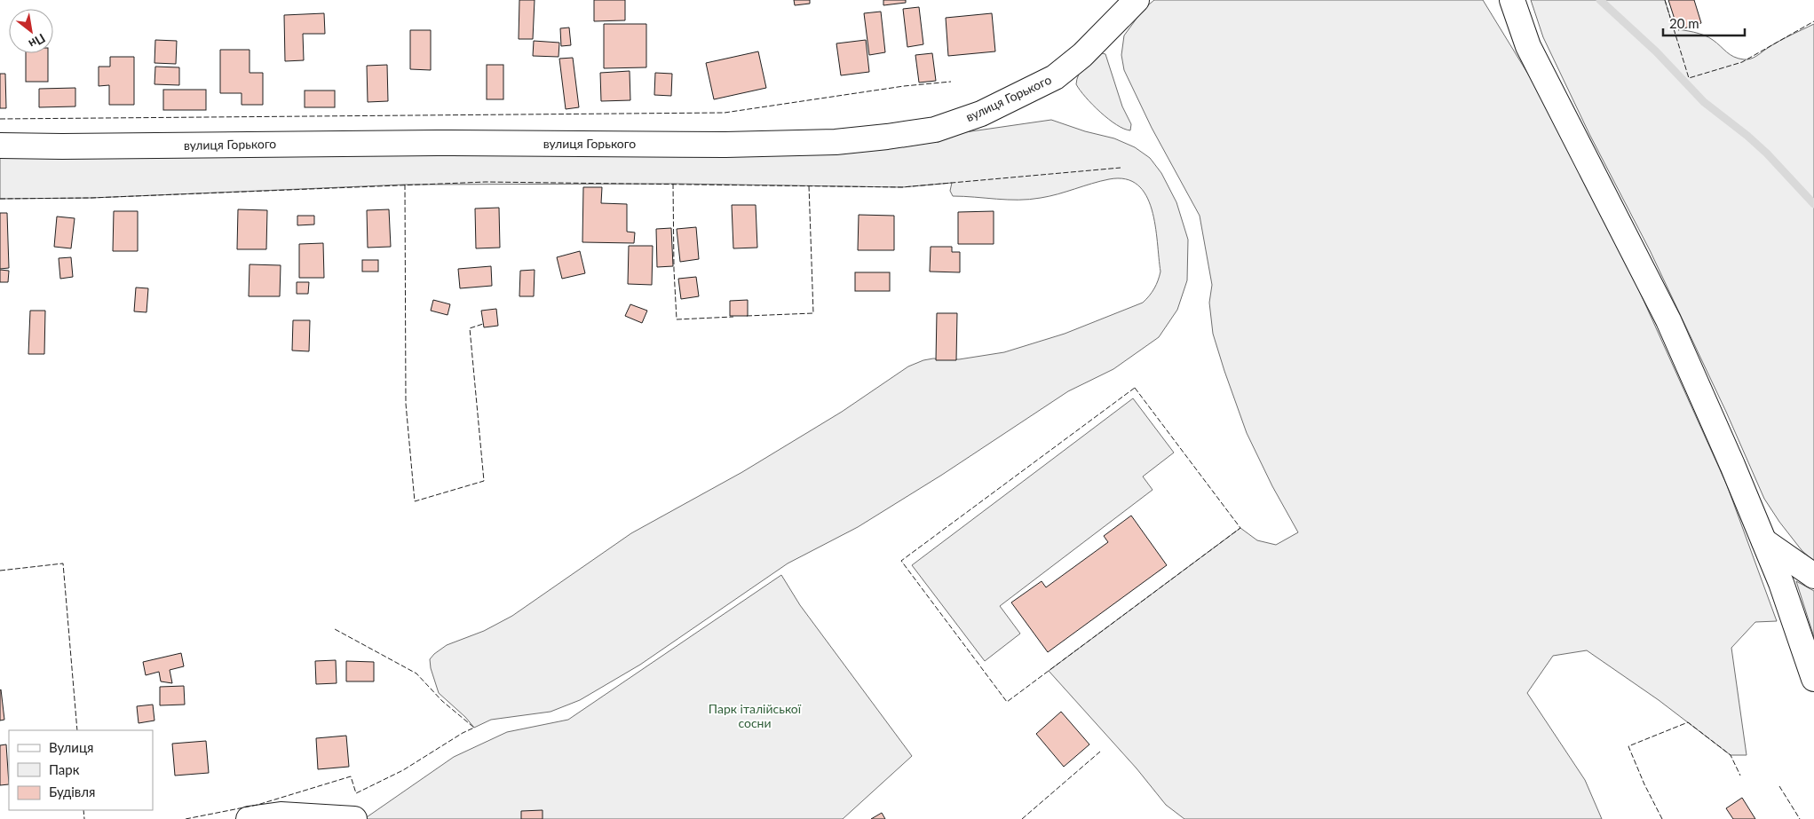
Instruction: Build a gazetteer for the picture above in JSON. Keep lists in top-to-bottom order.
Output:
{
  "streets": {
    "street": ["вулиця Горького"]
  },
  "parks": ["Парк італійської сосни"],
  "legend": ["Вулиця", "Парк", "Будівля"],
  "scale_bar": "20 m",
  "north": "bottom right"
}
